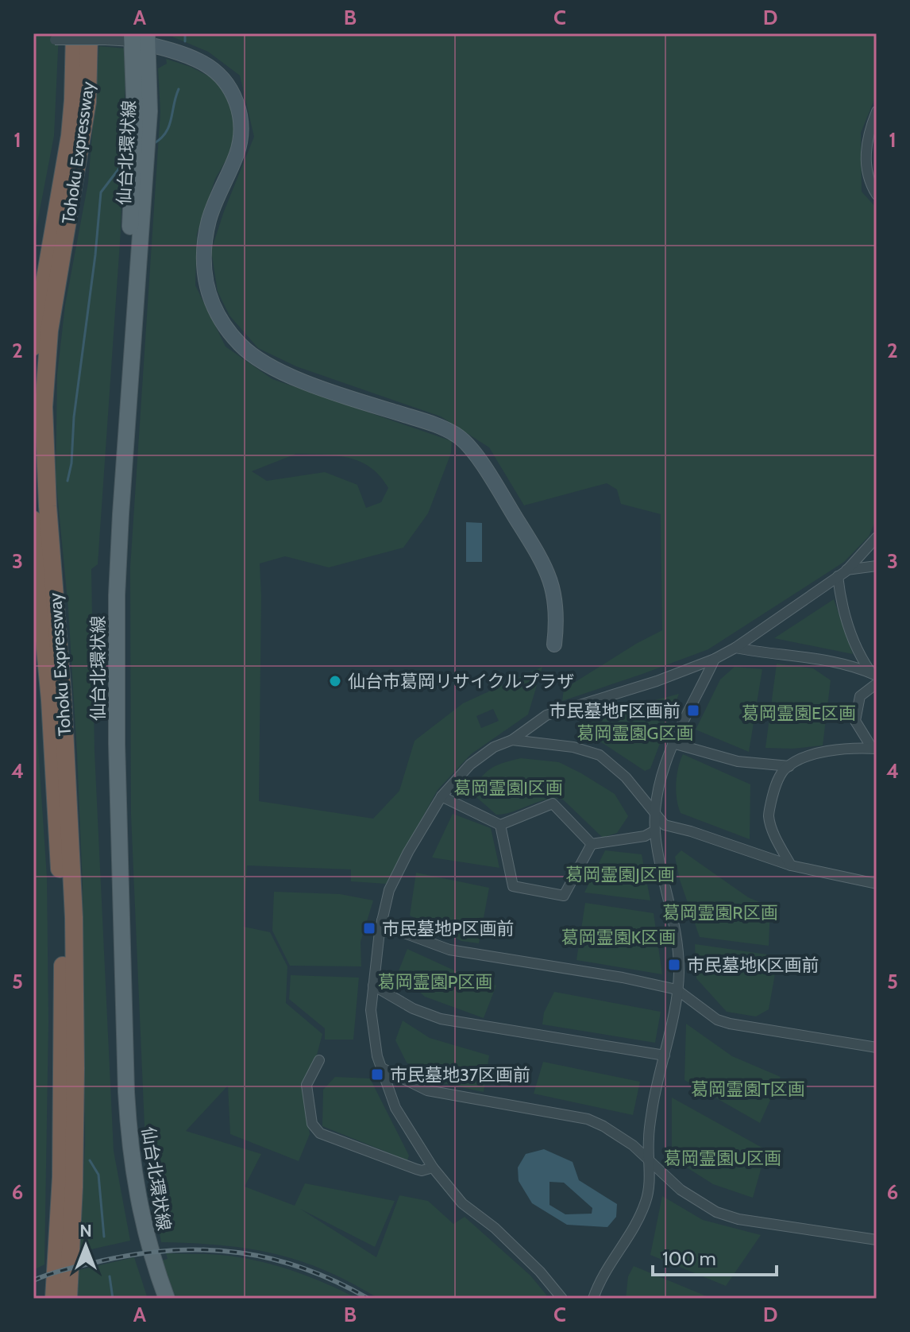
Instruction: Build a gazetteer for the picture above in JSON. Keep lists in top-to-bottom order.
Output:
{
  "streets": {
    "highway": ["Tohoku Expressway"],
    "main road": ["仙台北環状線"]
  },
  "parks": [
    "葛岡霊園E区画",
    "葛岡霊園G区画",
    "葛岡霊園I区画",
    "葛岡霊園J区画",
    "葛岡霊園R区画",
    "葛岡霊園K区画",
    "葛岡霊園P区画",
    "葛岡霊園T区画",
    "葛岡霊園U区画"
  ],
  "places": {
    "other": ["仙台市葛岡リサイクルプラザ"],
    "transit": [
      "市民墓地F区画前",
      "市民墓地P区画前",
      "市民墓地K区画前",
      "市民墓地37区画前"
    ]
  },
  "scale_bar": "100 m",
  "north": "top",
  "grid": {
    "columns": [
      "A",
      "B",
      "C",
      "D"
    ],
    "rows": [
      "1",
      "2",
      "3",
      "4",
      "5",
      "6"
    ]
  }
}
